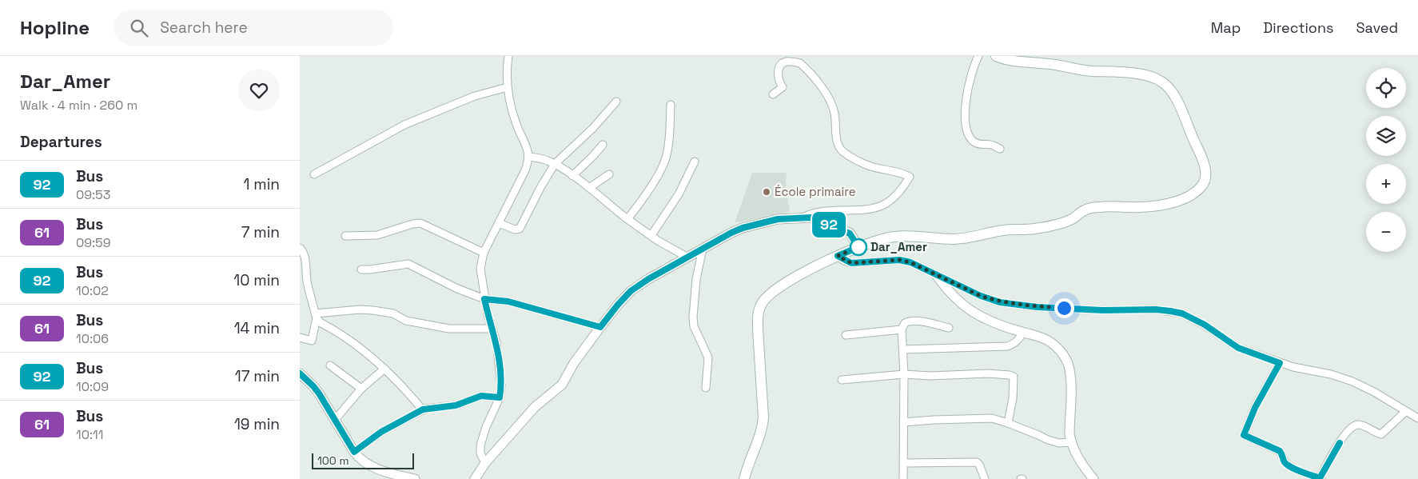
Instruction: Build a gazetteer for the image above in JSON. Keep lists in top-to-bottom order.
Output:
{
  "places": ["École primaire", "Dar_Amer"],
  "lines": ["bus line 92"],
  "scale_bar": "100 m",
  "page": {
    "header": "Hopline",
    "search": "Search here",
    "nav": ["Map", "Directions", "Saved"],
    "heading": [
      ["Dar_Amer", "Walk · 4 min · 260 m"],
      "Departures"
    ],
    "on_map": "92",
    "map_buttons": ["+", "−"],
    "list": [
      {
        "mark": "92",
        "name": "Bus",
        "note": "09:53",
        "value": "1 min"
      },
      {
        "mark": "61",
        "name": "Bus",
        "note": "09:59",
        "value": "7 min"
      },
      {
        "mark": "92",
        "name": "Bus",
        "note": "10:02",
        "value": "10 min"
      },
      {
        "mark": "61",
        "name": "Bus",
        "note": "10:06",
        "value": "14 min"
      },
      {
        "mark": "92",
        "name": "Bus",
        "note": "10:09",
        "value": "17 min"
      },
      {
        "mark": "61",
        "name": "Bus",
        "note": "10:11",
        "value": "19 min"
      }
    ],
    "scale": "100 m"
  }
}
